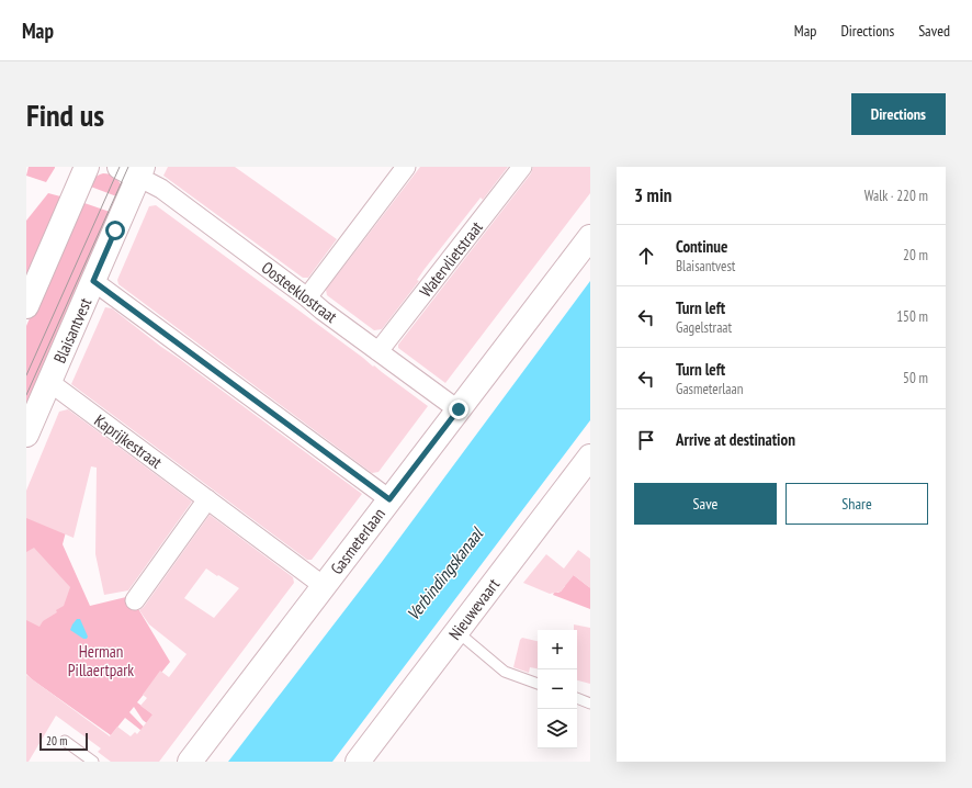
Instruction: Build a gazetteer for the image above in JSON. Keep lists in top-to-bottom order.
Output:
{
  "streets": {
    "main road": ["Blaisantvest", "Gasmeterlaan", "Nieuwevaart"],
    "street": ["Watervlietstraat", "Oosteeklostraat", "Kaprijkestraat"]
  },
  "crossings": [
    ["Watervlietstraat", "Oosteeklostraat"],
    ["Oosteeklostraat", "Blaisantvest"],
    ["Oosteeklostraat", "Gasmeterlaan"],
    ["Blaisantvest", "Kaprijkestraat"],
    ["Kaprijkestraat", "Gasmeterlaan"]
  ],
  "water": ["Verbindingskanaal"],
  "parks": ["Herman Pillaertpark"],
  "scale_bar": "20 m",
  "page": {
    "header": "Map",
    "nav": ["Map", "Directions", "Saved"],
    "buttons": [
      "Directions",
      ["Save", "Share"]
    ],
    "title": "Find us",
    "heading": ["3 min", "Walk · 220 m"],
    "list": [
      ["Continue", "Blaisantvest", "20 m"],
      ["Turn left", "Gagelstraat", "150 m"],
      ["Turn left", "Gasmeterlaan", "50 m"],
      "Arrive at destination"
    ],
    "map_buttons": ["+", "−"],
    "scale": "20 m"
  }
}
